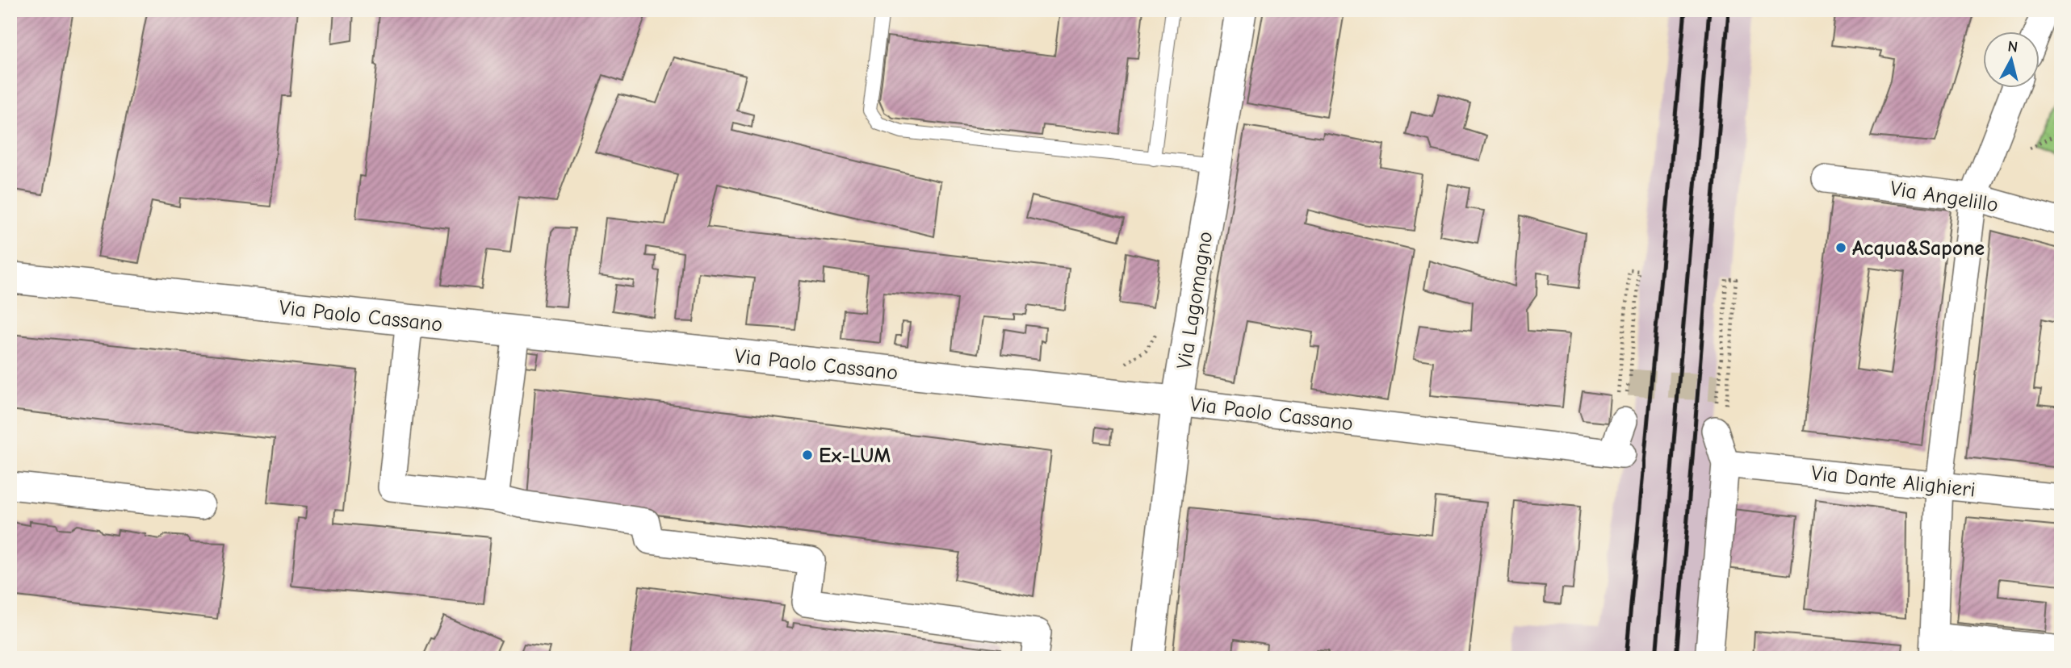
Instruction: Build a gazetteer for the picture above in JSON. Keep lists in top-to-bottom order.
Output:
{
  "streets": {
    "main road": ["Via Lagomagno", "Via Paolo Cassano"],
    "street": ["Via Angelillo", "Via Dante Alighieri"]
  },
  "crossings": [
    ["Via Lagomagno", "Via Paolo Cassano"]
  ],
  "places": ["Acqua&Sapone", "Ex-LUM"],
  "north": "top"
}
